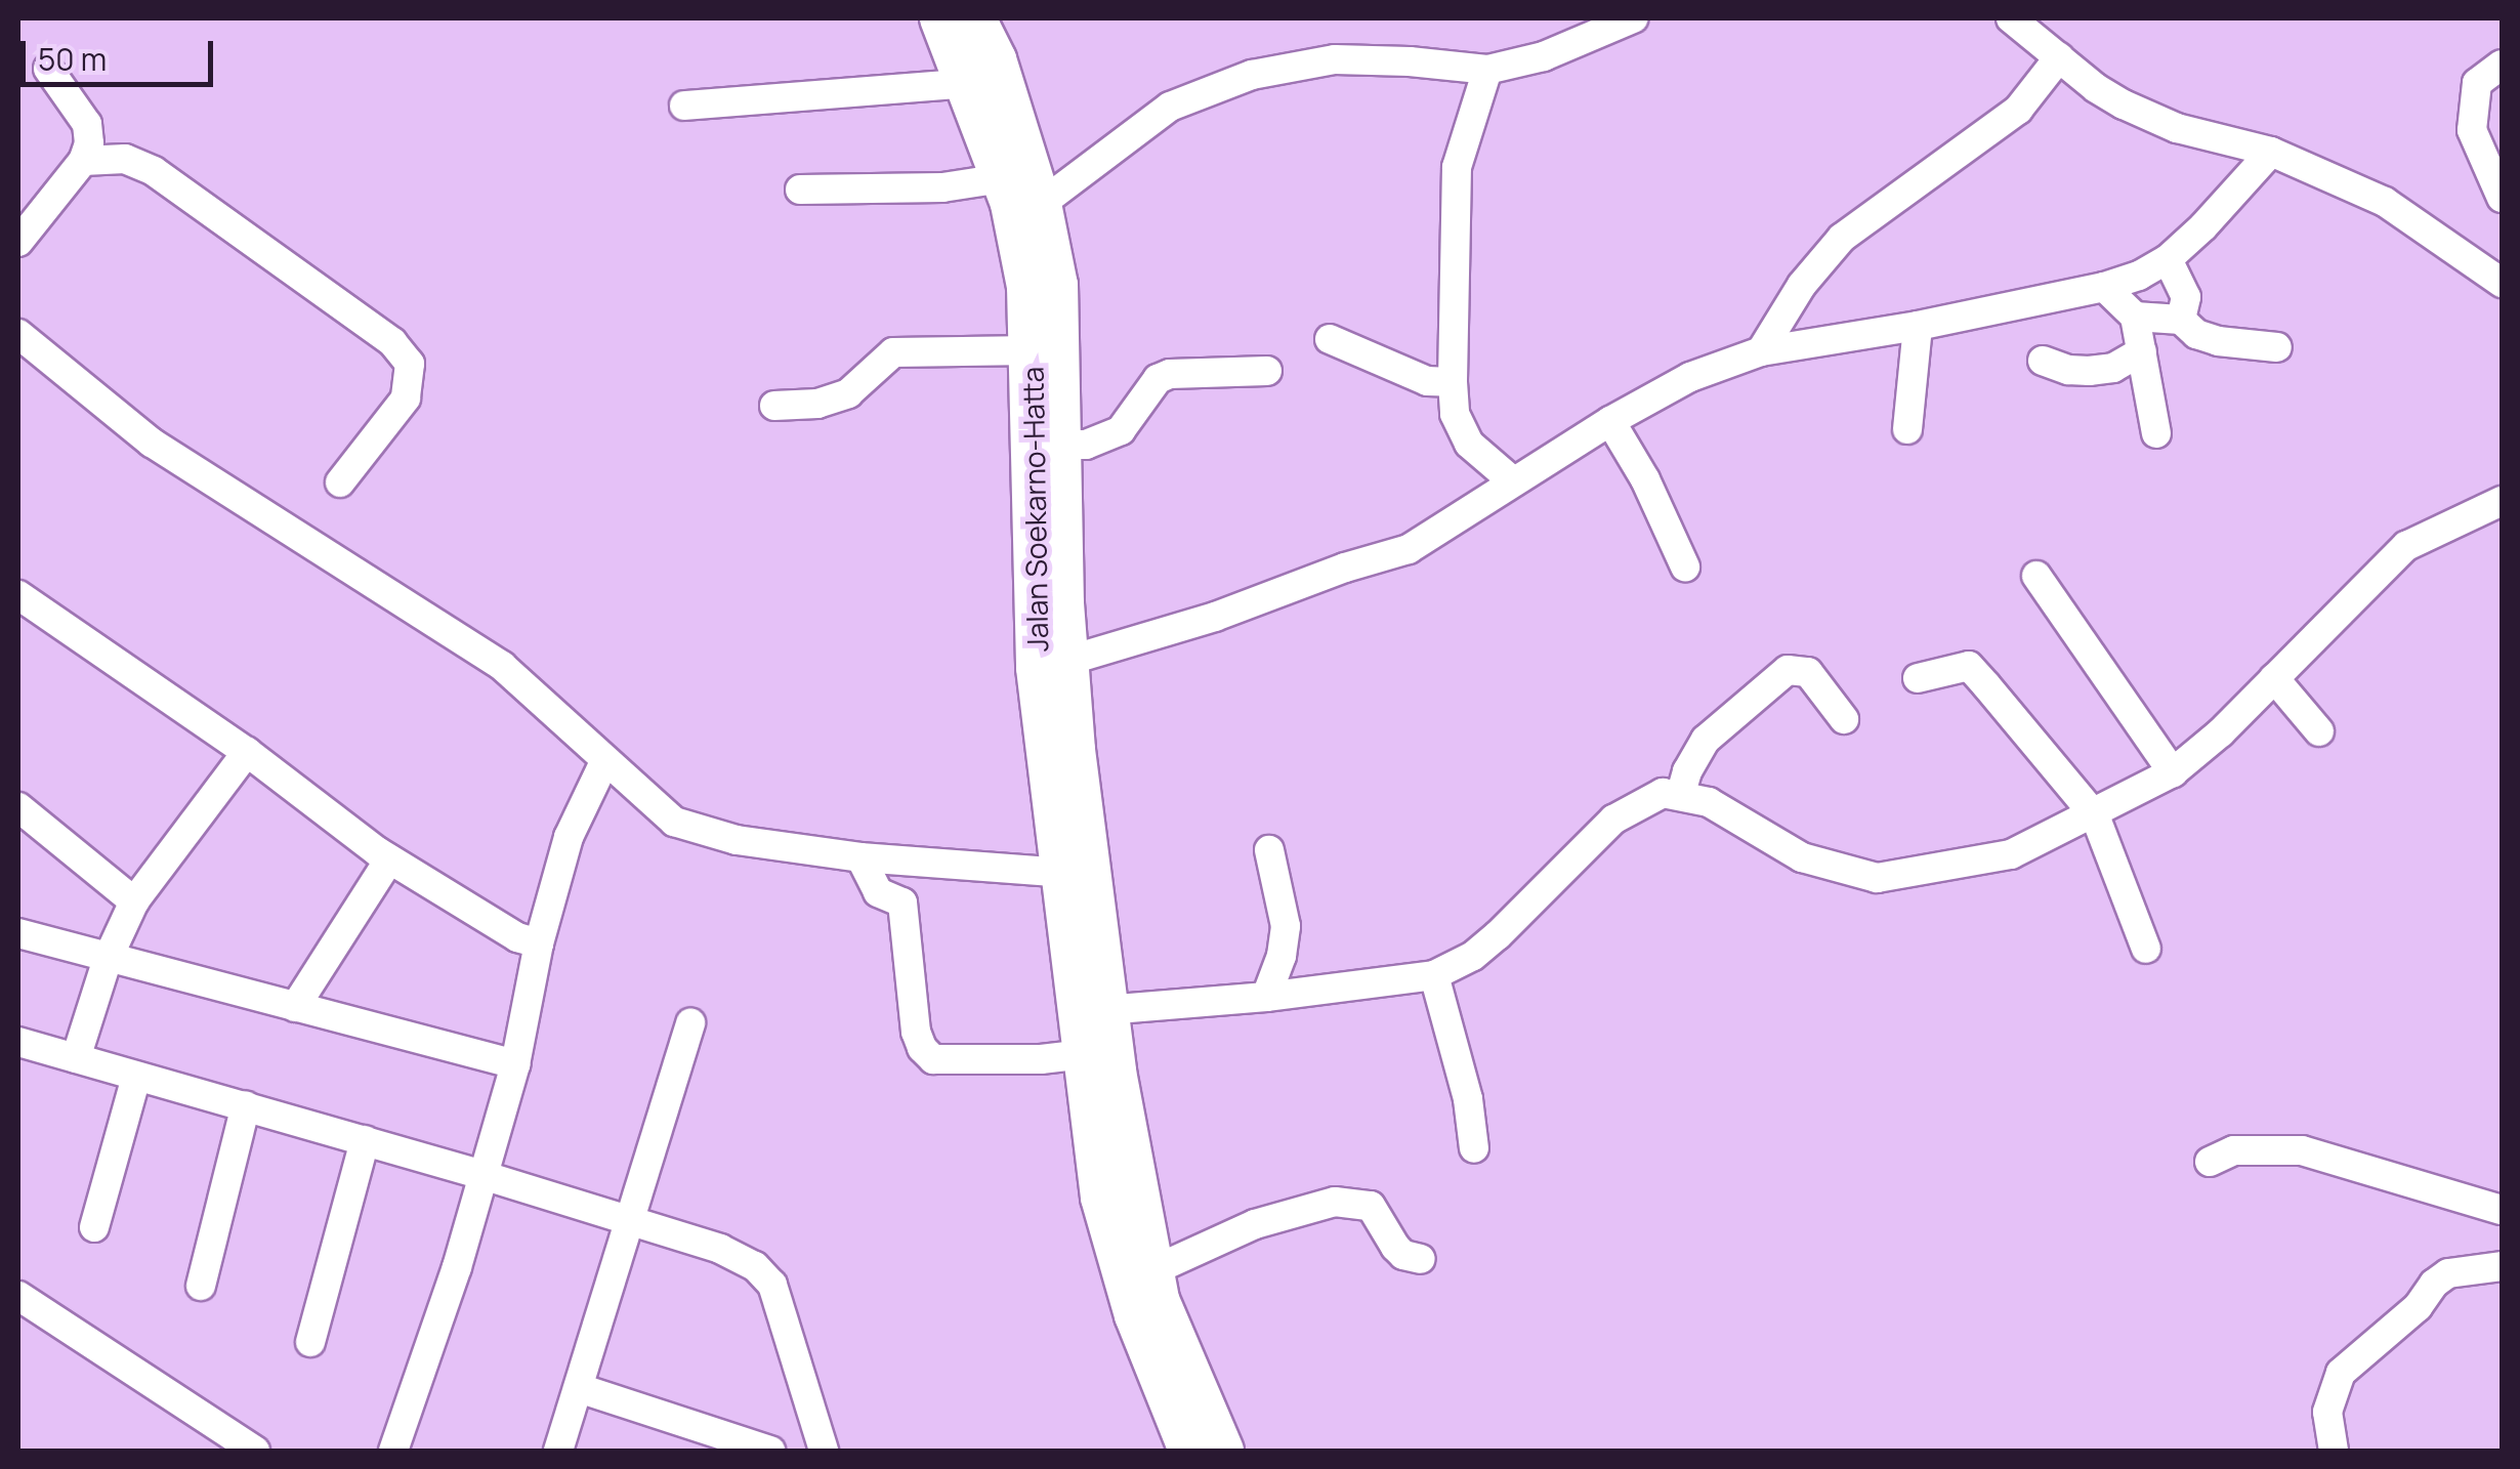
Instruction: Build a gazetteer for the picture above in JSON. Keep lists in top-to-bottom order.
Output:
{
  "streets": {
    "highway": ["Jalan Soekarno-Hatta"]
  },
  "scale_bar": "50 m"
}
